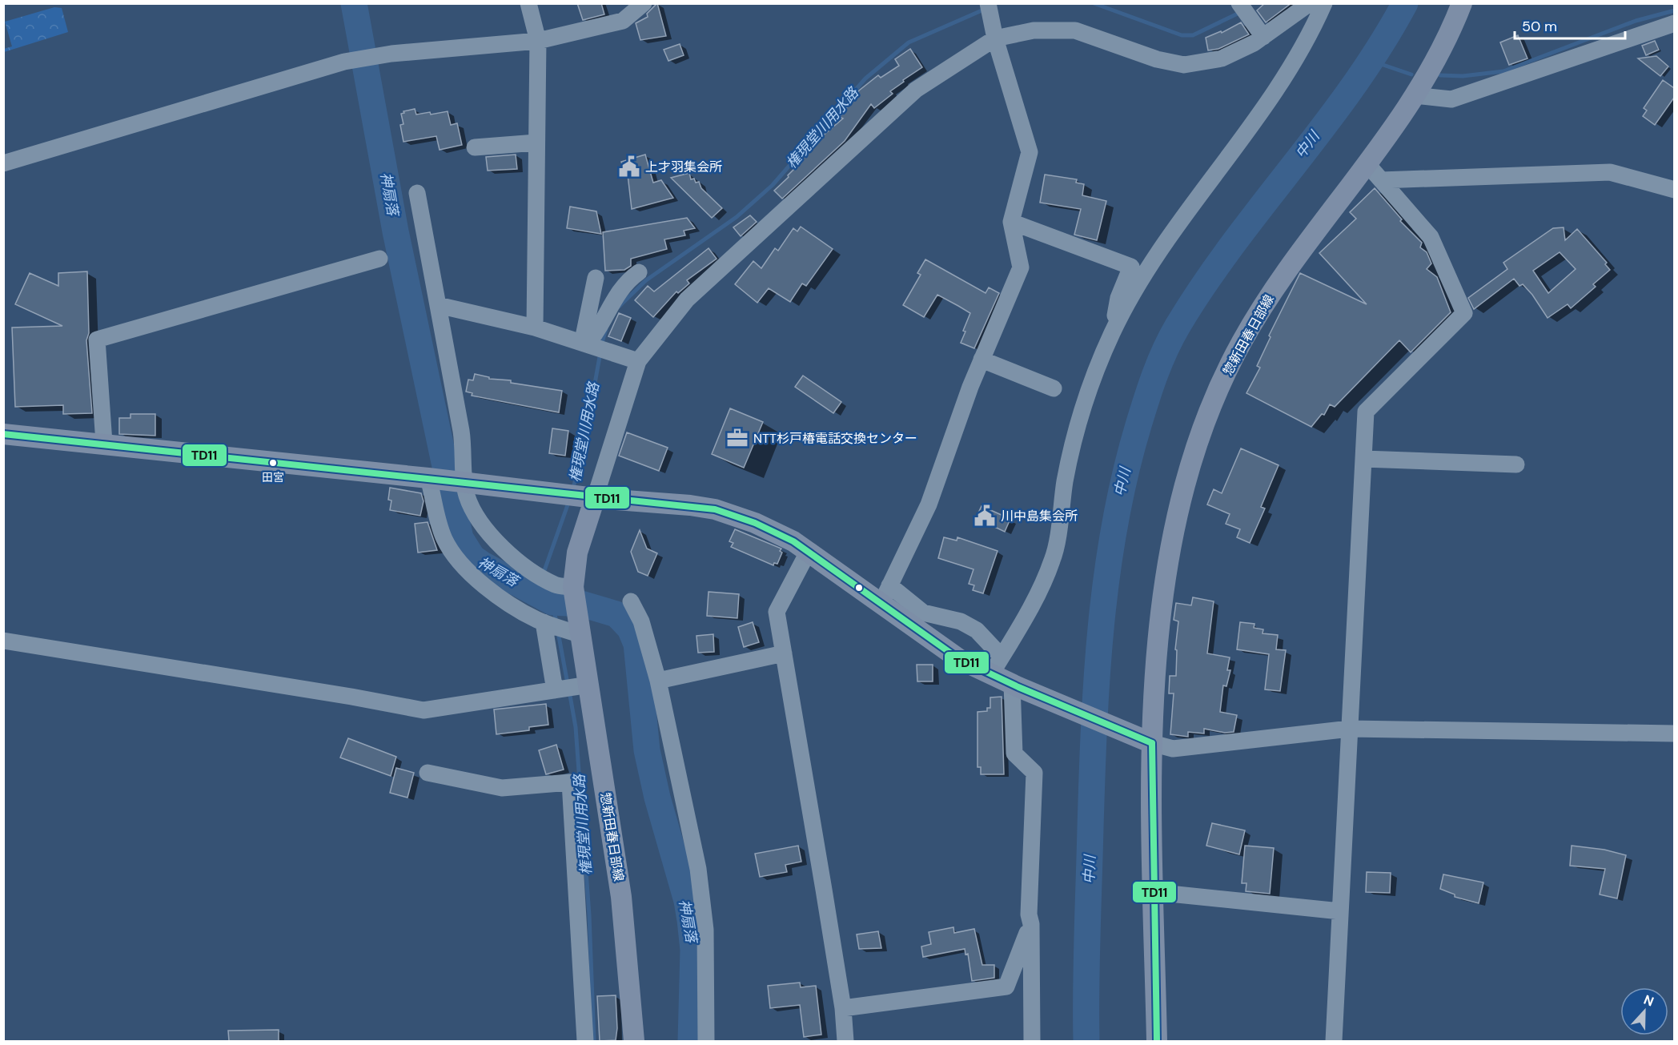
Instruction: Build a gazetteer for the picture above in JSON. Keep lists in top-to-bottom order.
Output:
{
  "streets": {
    "main road": ["惣新田春日部線"]
  },
  "water": ["権現堂川用水路", "中川", "神扇落"],
  "places": {
    "public building": ["上才羽集会所", "川中島集会所"],
    "office": ["NTT杉戸椿電話交換センター"],
    "other": ["田宮"]
  },
  "lines": ["transit line TD11"],
  "scale_bar": "50 m",
  "north": "top"
}
